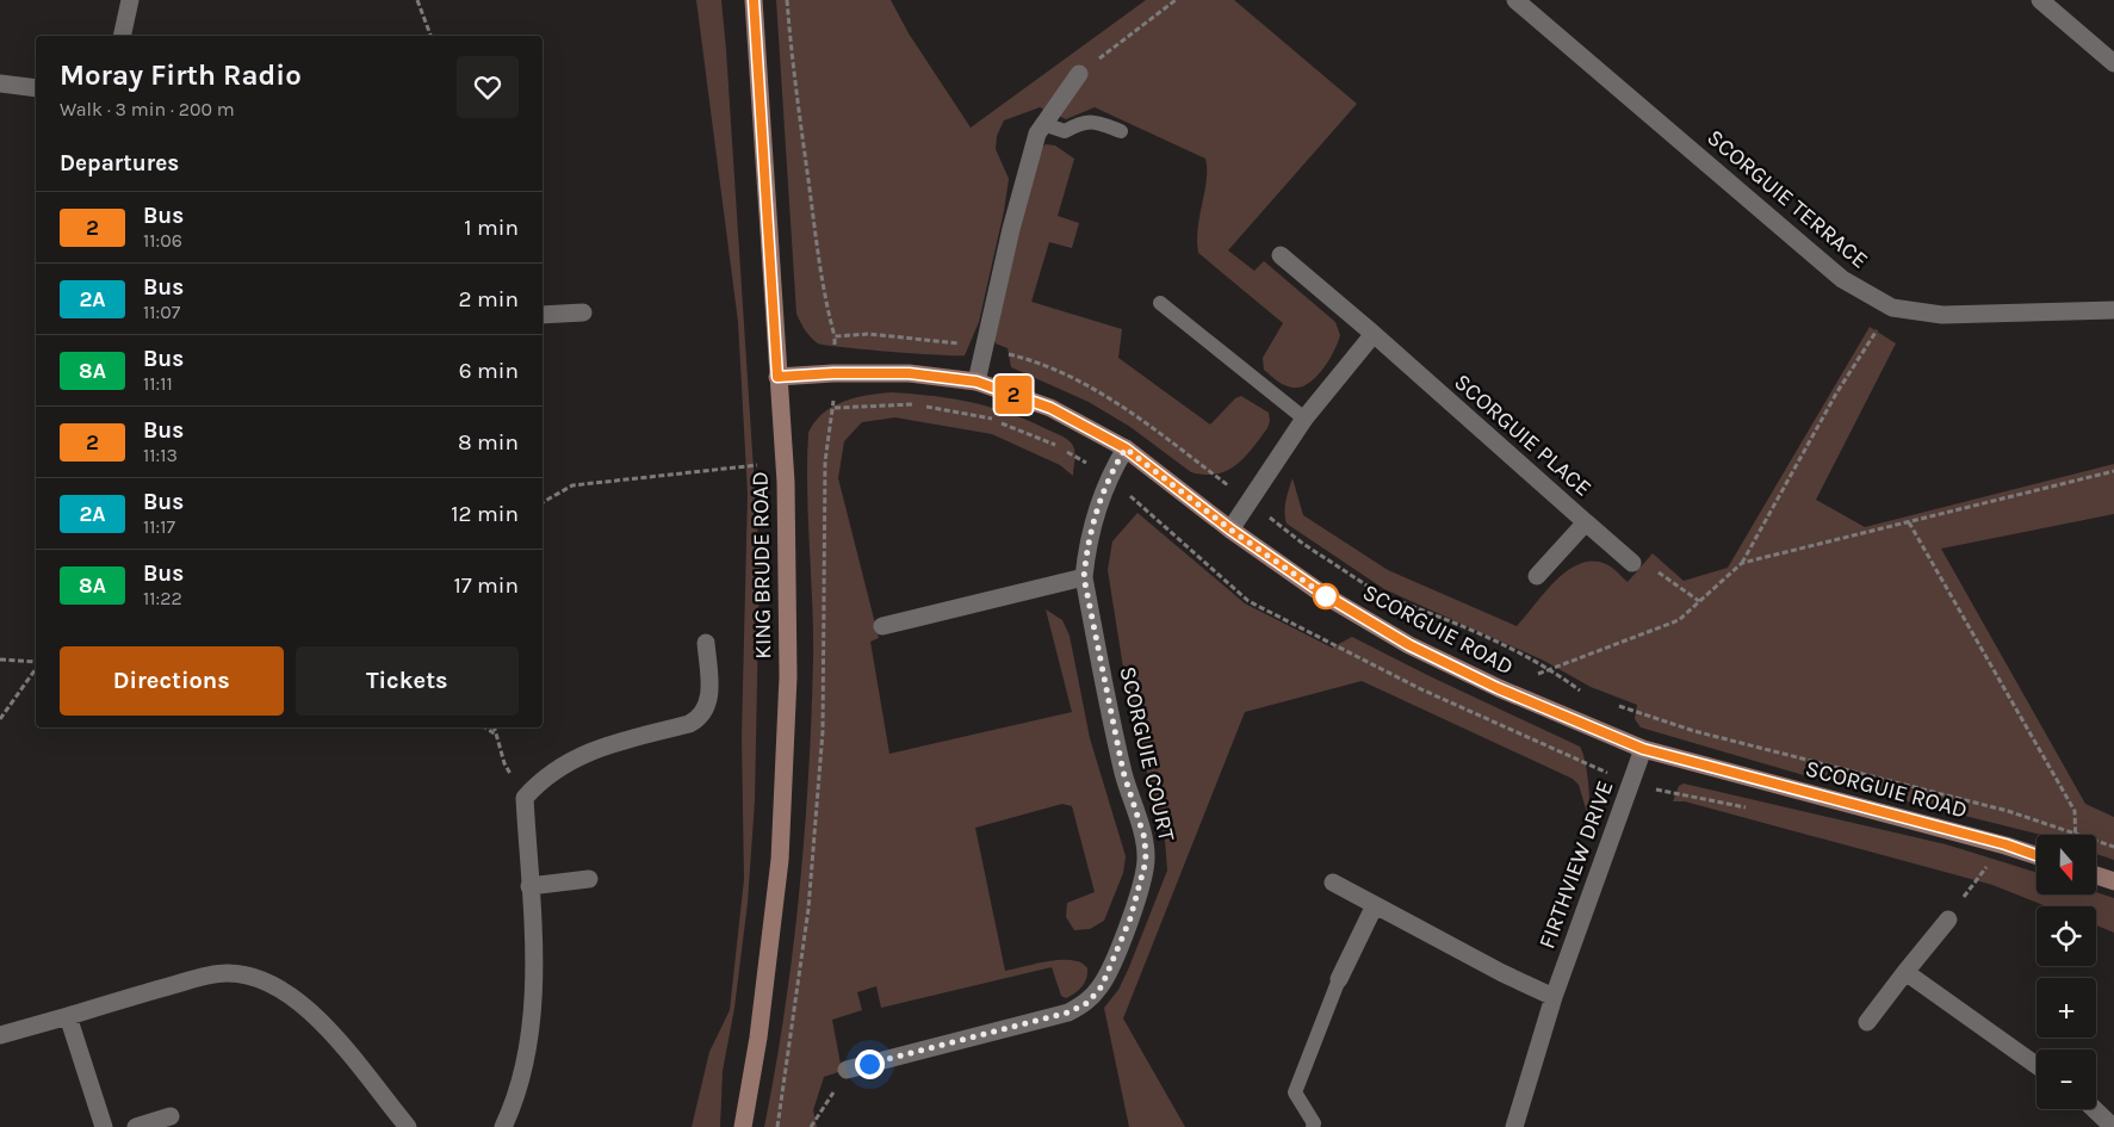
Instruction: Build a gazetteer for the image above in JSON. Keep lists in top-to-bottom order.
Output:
{
  "streets": {
    "street": [
      "SCORGUIE TERRACE",
      "SCORGUIE PLACE",
      "KING BRUDE ROAD",
      "SCORGUIE ROAD",
      "SCORGUIE COURT",
      "FIRTHVIEW DRIVE"
    ]
  },
  "crossings": [
    ["KING BRUDE ROAD", "SCORGUIE ROAD"],
    ["SCORGUIE ROAD", "SCORGUIE COURT"],
    ["SCORGUIE ROAD", "FIRTHVIEW DRIVE"]
  ],
  "lines": ["bus line 2"],
  "north": "bottom",
  "page": {
    "on_map": "2",
    "heading": [
      ["Moray Firth Radio", "Walk · 3 min · 200 m"],
      "Departures"
    ],
    "list": [
      {
        "mark": "2",
        "name": "Bus",
        "note": "11:06",
        "value": "1 min"
      },
      {
        "mark": "2A",
        "name": "Bus",
        "note": "11:07",
        "value": "2 min"
      },
      {
        "mark": "8A",
        "name": "Bus",
        "note": "11:11",
        "value": "6 min"
      },
      {
        "mark": "2",
        "name": "Bus",
        "note": "11:13",
        "value": "8 min"
      },
      {
        "mark": "2A",
        "name": "Bus",
        "note": "11:17",
        "value": "12 min"
      },
      {
        "mark": "8A",
        "name": "Bus",
        "note": "11:22",
        "value": "17 min"
      }
    ],
    "buttons": ["Directions", "Tickets"],
    "map_buttons": ["+", "−"]
  }
}
